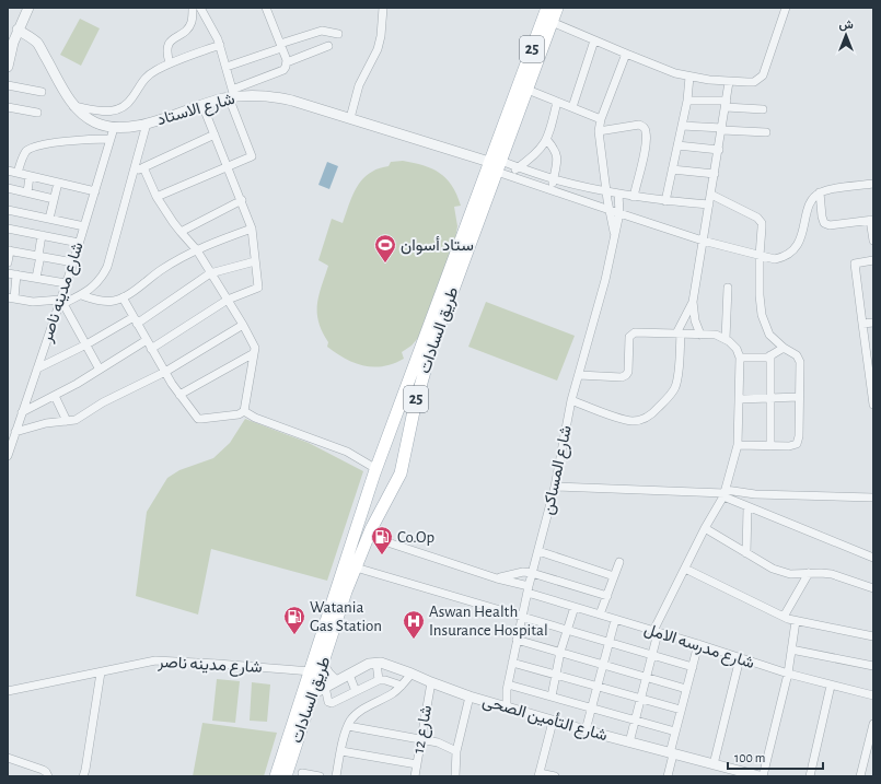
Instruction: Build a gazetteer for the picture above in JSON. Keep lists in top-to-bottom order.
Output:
{
  "streets": {
    "main road": ["25", "طريق السادات"],
    "street": [
      "شارع الاستاد",
      "شارع مدينه ناصر",
      "شارع المساكن",
      "شارع مدرسه الامل",
      "شارع التأمين الصحى",
      "شارع 12"
    ]
  },
  "crossings": [
    ["شارع الاستاد", "شارع مدينه ناصر"],
    ["شارع الاستاد", "طريق السادات"],
    ["شارع مدينه ناصر", "طريق السادات"],
    ["طريق السادات", "شارع مدرسه الامل"],
    ["شارع المساكن", "شارع مدرسه الامل"],
    ["شارع المساكن", "شارع التأمين الصحى"],
    ["شارع التأمين الصحى", "شارع 12"]
  ],
  "places": {
    "sports": ["ستاد أسوان"],
    "fuel station": ["Co.Op", "Watania Gas Station"],
    "hospital": ["Aswan Health Insurance Hospital"]
  },
  "scale_bar": "100 m",
  "north": "top"
}
